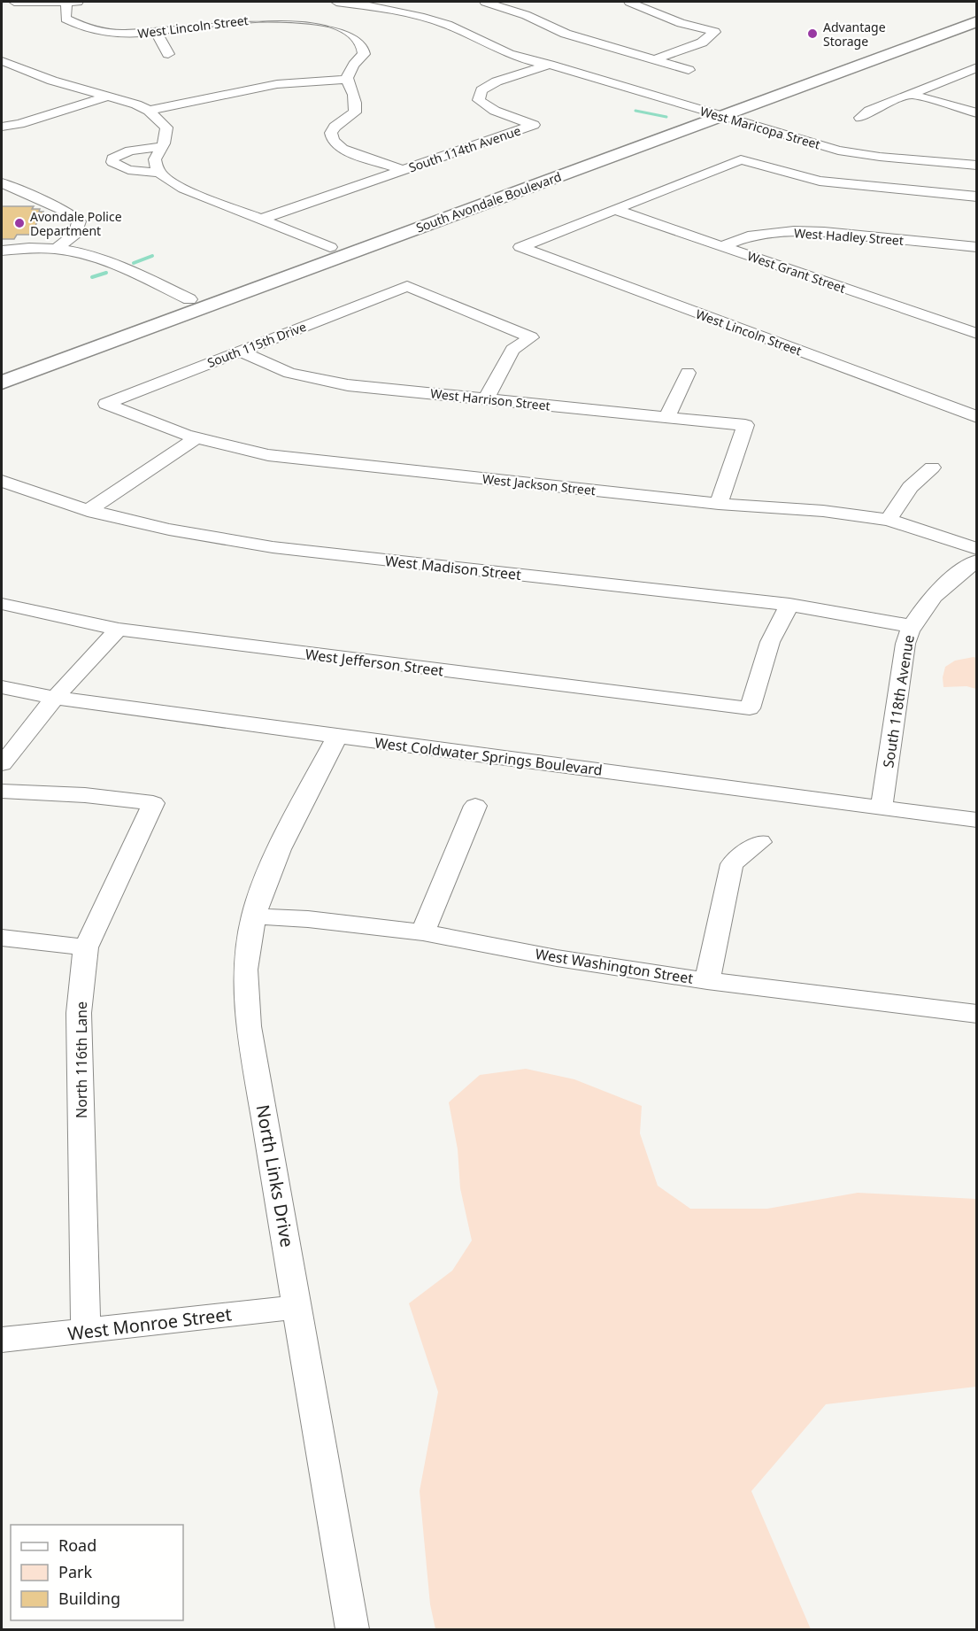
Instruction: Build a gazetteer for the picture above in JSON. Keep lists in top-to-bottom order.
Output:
{
  "streets": {
    "main road": ["South Avondale Boulevard"],
    "street": [
      "West Lincoln Street",
      "West Maricopa Street",
      "South 114th Avenue",
      "West Hadley Street",
      "West Grant Street",
      "South 115th Drive",
      "West Harrison Street",
      "West Jackson Street",
      "West Madison Street",
      "West Jefferson Street",
      "South 118th Avenue",
      "West Coldwater Springs Boulevard",
      "West Washington Street",
      "North 116th Lane",
      "North Links Drive",
      "West Monroe Street"
    ]
  },
  "crossings": [
    ["West Lincoln Street", "West Grant Street"],
    ["West Maricopa Street", "South 114th Avenue"],
    ["West Maricopa Street", "South Avondale Boulevard"],
    ["West Hadley Street", "West Grant Street"],
    ["South 115th Drive", "West Harrison Street"],
    ["South 115th Drive", "West Jackson Street"],
    ["West Harrison Street", "West Jackson Street"],
    ["West Madison Street", "West Jefferson Street"],
    ["West Madison Street", "South 118th Avenue"],
    ["South 118th Avenue", "West Coldwater Springs Boulevard"],
    ["West Coldwater Springs Boulevard", "North Links Drive"],
    ["West Washington Street", "North Links Drive"],
    ["North 116th Lane", "West Monroe Street"],
    ["North Links Drive", "West Monroe Street"]
  ],
  "places": ["Advantage Storage", "Avondale Police Department"],
  "legend": ["Road", "Park", "Building"]
}
